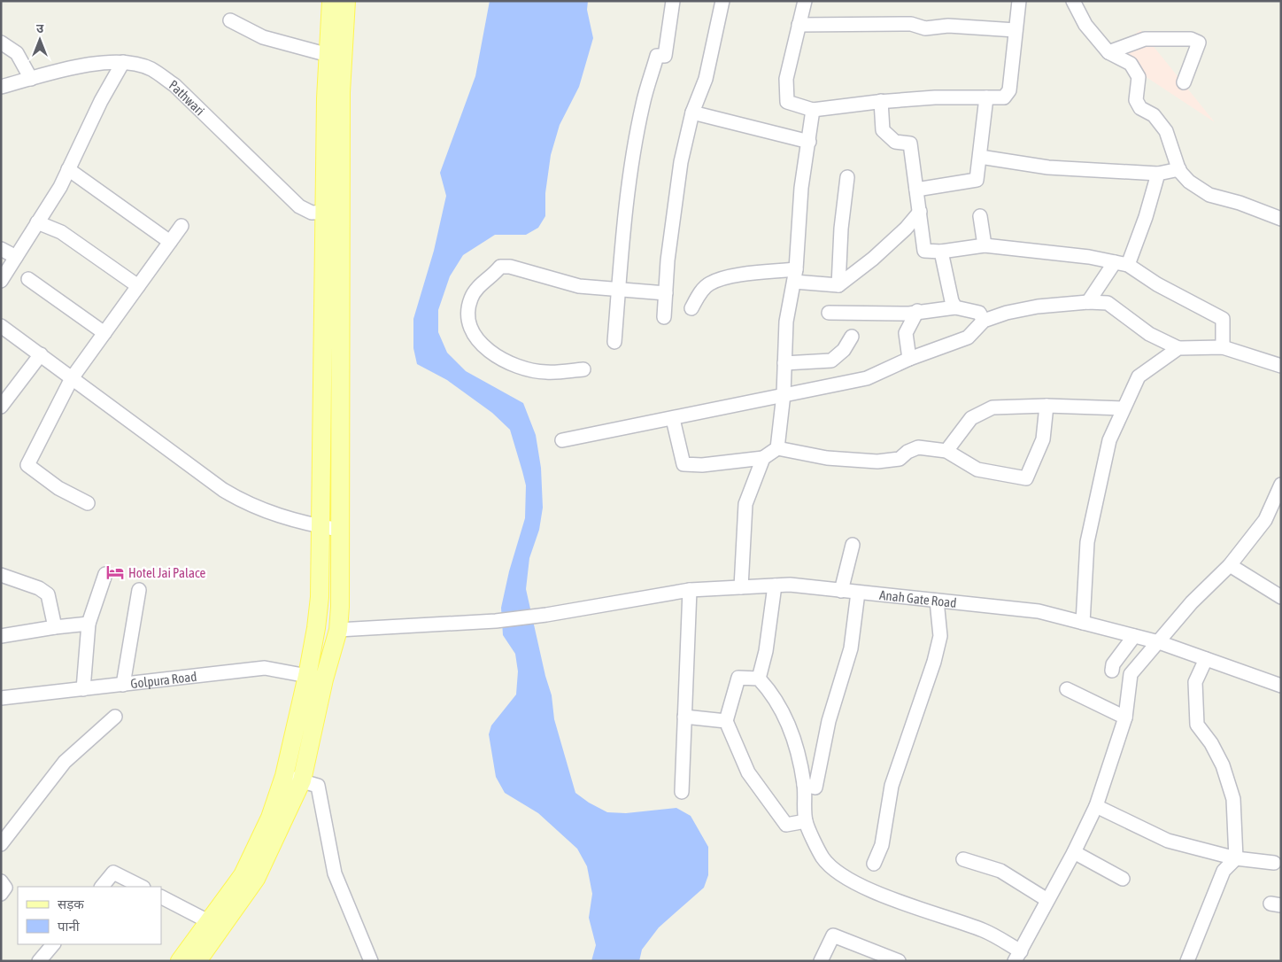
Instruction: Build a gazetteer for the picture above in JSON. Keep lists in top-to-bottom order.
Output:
{
  "streets": {
    "street": ["Pathwari", "Anah Gate Road", "Golpura Road"]
  },
  "places": {
    "hotel": ["Hotel Jai Palace"]
  },
  "legend": ["सड़क", "पानी"],
  "north": "top"
}
